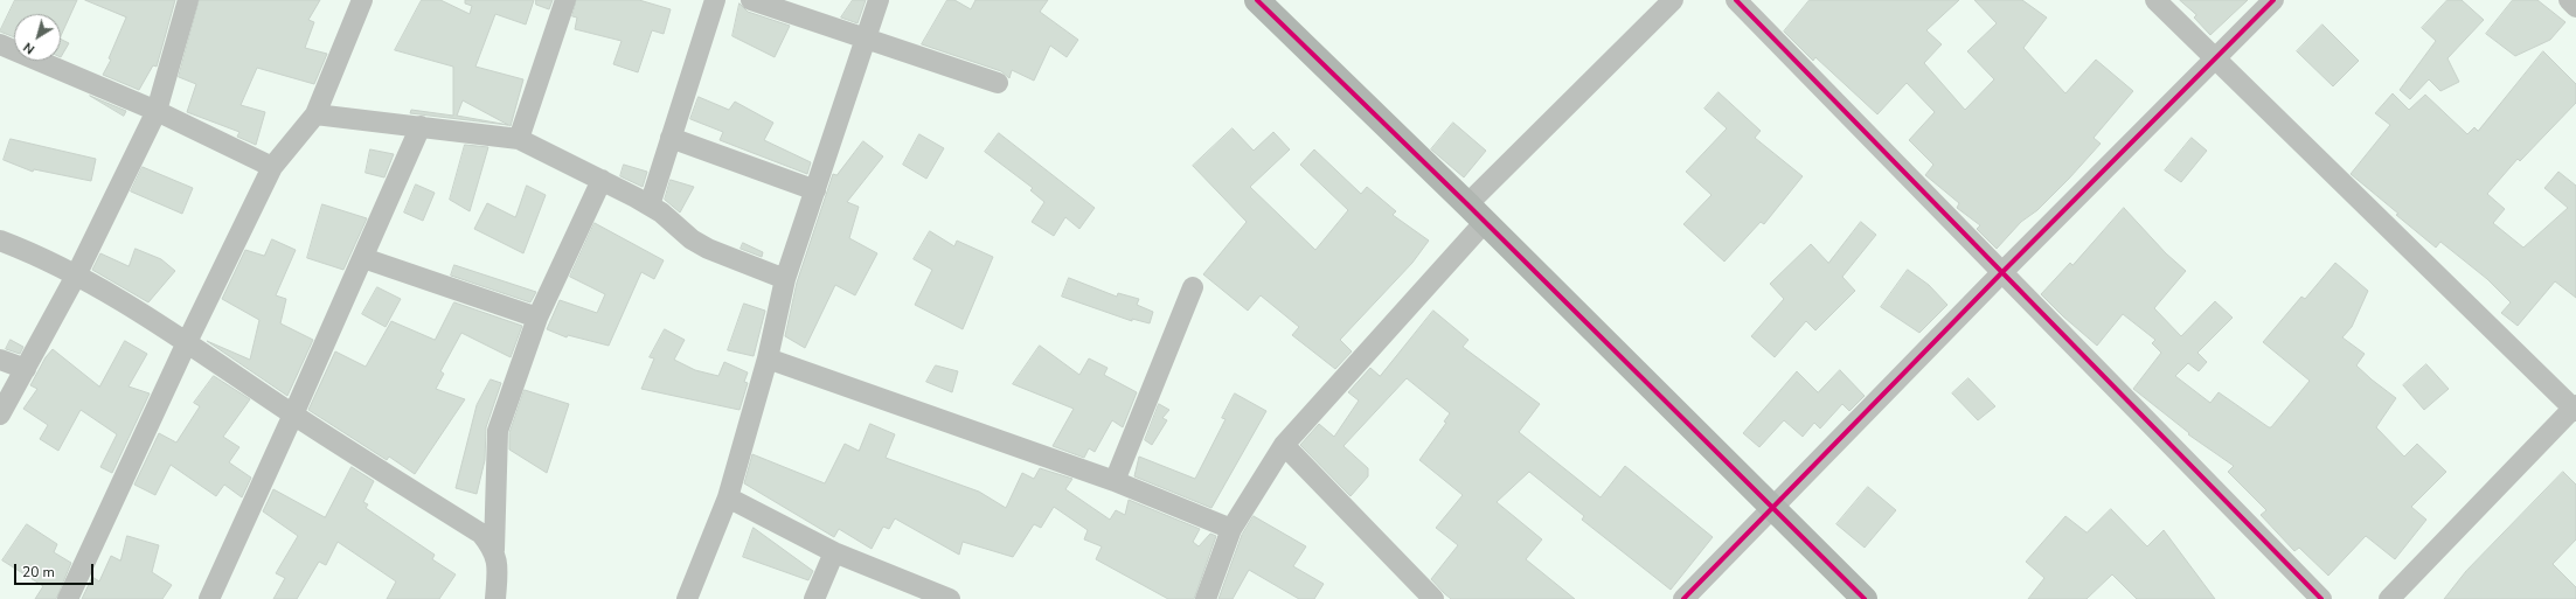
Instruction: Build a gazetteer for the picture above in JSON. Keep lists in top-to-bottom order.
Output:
{
  "scale_bar": "20 m",
  "north": "bottom left"
}
